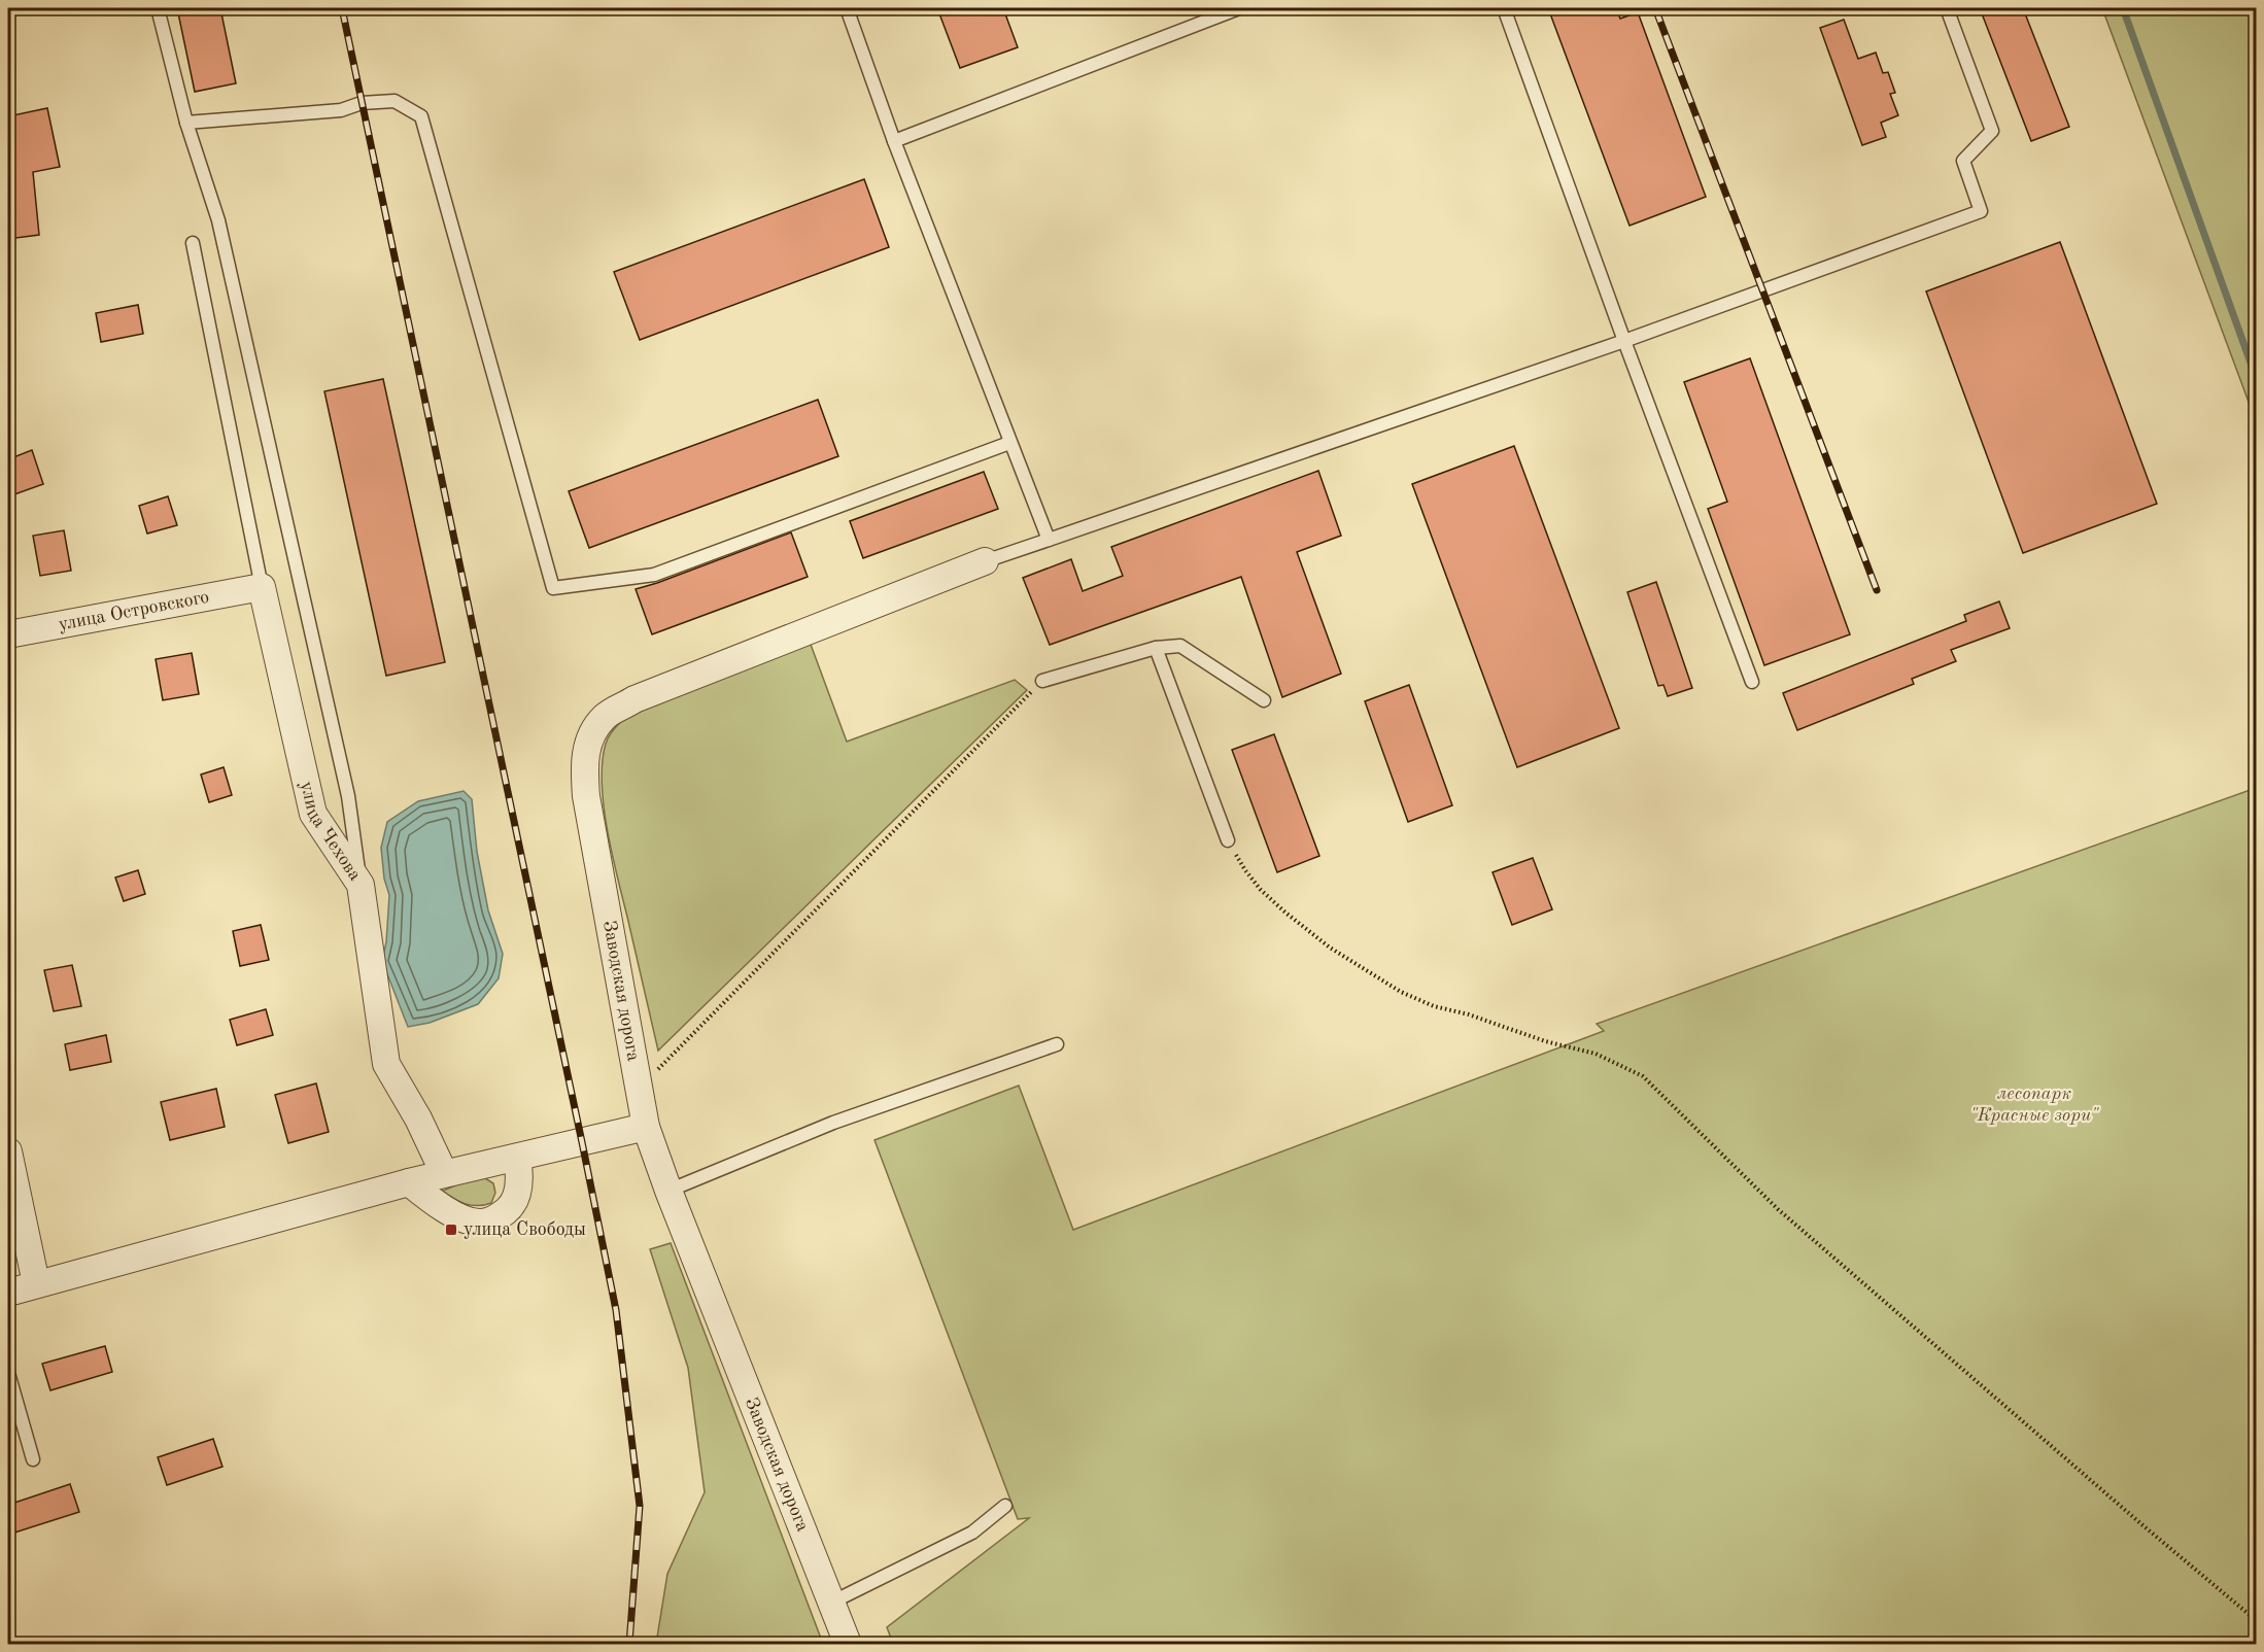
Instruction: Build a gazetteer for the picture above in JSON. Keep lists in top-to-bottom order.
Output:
{
  "streets": {
    "street": ["улица Островского", "улица Чехова", "Заводская дорога"]
  },
  "crossings": [
    ["улица Островского", "улица Чехова"]
  ],
  "parks": ["лесопарк \"Красные зори\""],
  "places": {
    "transit": ["улица Свободы"]
  }
}
